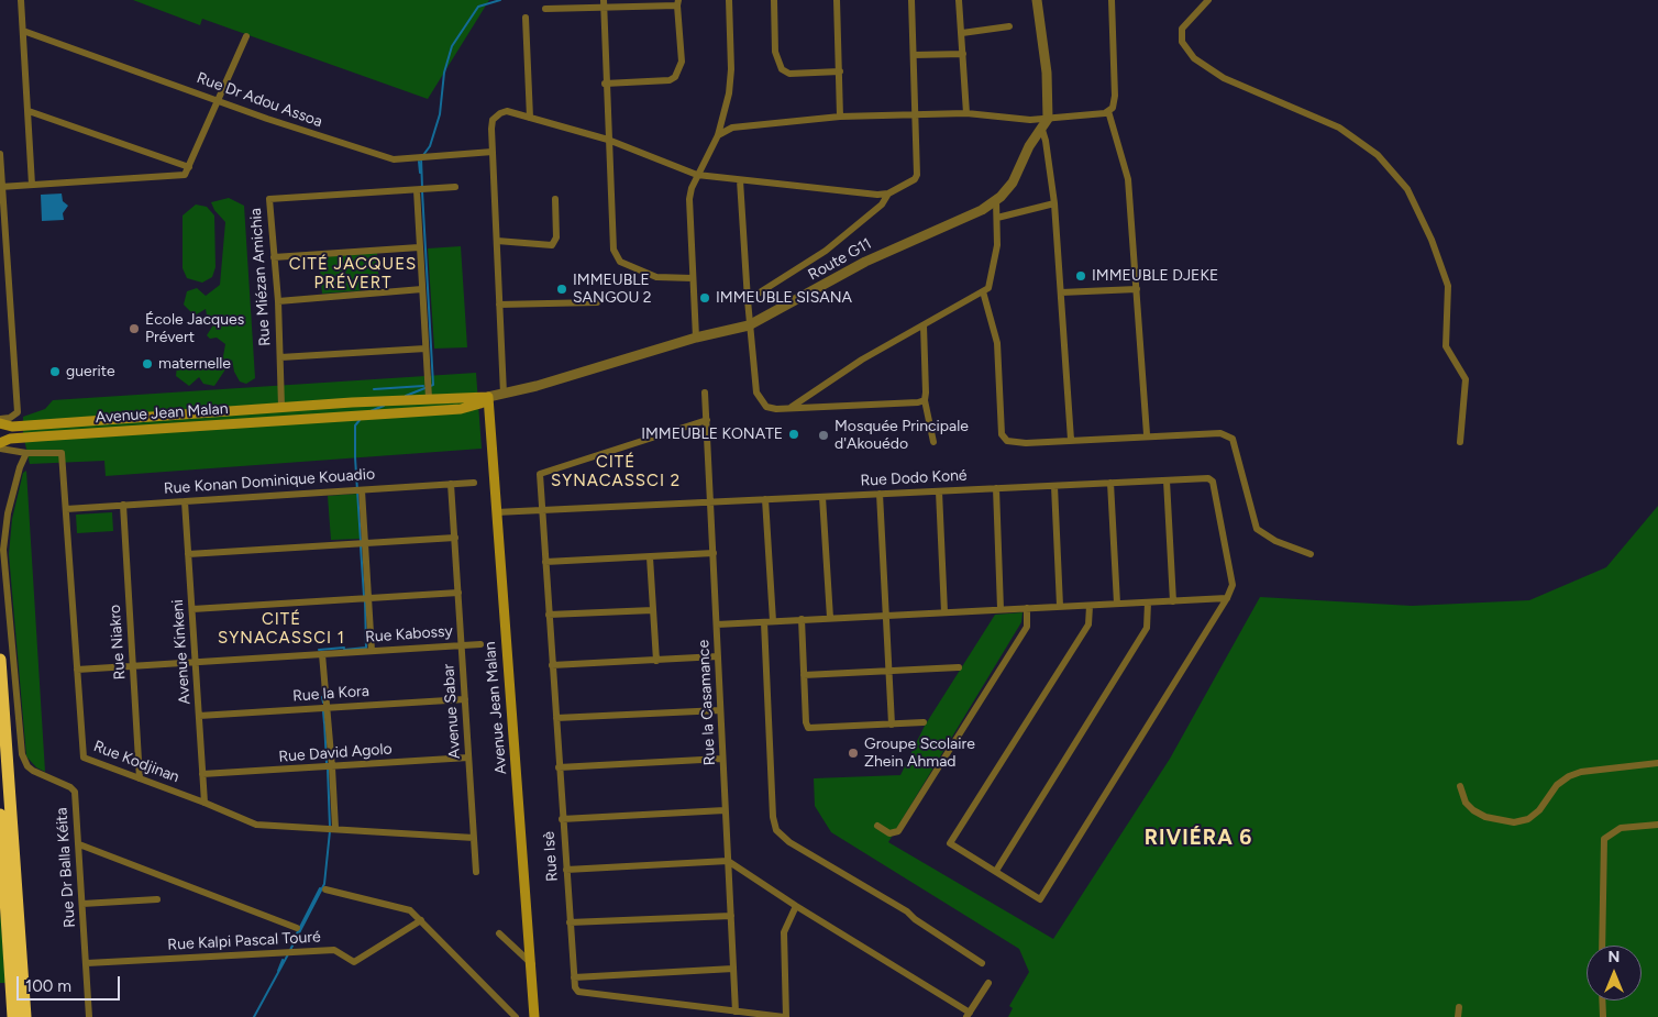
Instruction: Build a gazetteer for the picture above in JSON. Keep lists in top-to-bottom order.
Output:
{
  "streets": {
    "main road": ["Avenue Jean Malan"],
    "street": [
      "Rue Dr Adou Assoa",
      "Route G11",
      "Rue Miézan Amichia",
      "Rue Dodo Koné",
      "Rue Konan Dominique Kouadio",
      "Rue Kabossy",
      "Rue Niakro",
      "Avenue Kinkeni",
      "Rue la Kora",
      "Rue la Casamance",
      "Avenue Sabar",
      "Rue David Agolo",
      "Rue Kodjinan",
      "Rue Isè",
      "Rue Dr Balla Kéita",
      "Rue Kalpi Pascal Touré"
    ]
  },
  "crossings": [
    ["Route G11", "Avenue Jean Malan"],
    ["Rue Miézan Amichia", "Avenue Jean Malan"],
    ["Avenue Jean Malan", "Rue Dodo Koné"],
    ["Rue Dodo Koné", "Rue la Casamance"],
    ["Rue Dodo Koné", "Rue Isè"],
    ["Rue Konan Dominique Kouadio", "Rue Niakro"],
    ["Rue Konan Dominique Kouadio", "Avenue Kinkeni"],
    ["Rue Konan Dominique Kouadio", "Avenue Sabar"],
    ["Rue Konan Dominique Kouadio", "Rue Kodjinan"],
    ["Rue Kabossy", "Rue Niakro"],
    ["Rue Kabossy", "Avenue Kinkeni"],
    ["Rue Kabossy", "Avenue Sabar"],
    ["Rue Kabossy", "Rue Kodjinan"],
    ["Rue Niakro", "Rue Kodjinan"],
    ["Avenue Kinkeni", "Rue la Kora"],
    ["Avenue Kinkeni", "Rue David Agolo"],
    ["Avenue Kinkeni", "Rue Kodjinan"],
    ["Rue la Kora", "Avenue Sabar"],
    ["Rue la Casamance", "Rue Isè"],
    ["Avenue Sabar", "Rue David Agolo"],
    ["Avenue Sabar", "Rue Kodjinan"],
    ["Rue Kodjinan", "Rue Dr Balla Kéita"],
    ["Rue Dr Balla Kéita", "Rue Kalpi Pascal Touré"]
  ],
  "districts": [
    "CITÉ JACQUES PRÉVERT",
    "CITÉ SYNACASSCI 2",
    "CITÉ SYNACASSCI 1",
    "RIVIÉRA 6"
  ],
  "places": [
    "IMMEUBLE DJEKE",
    "IMMEUBLE SANGOU 2",
    "IMMEUBLE SISANA",
    "École Jacques Prévert",
    "maternelle",
    "guerite",
    "IMMEUBLE KONATE",
    "Mosquée Principale d'Akouédo",
    "Groupe Scolaire Zhein Ahmad"
  ],
  "scale_bar": "100 m",
  "north": "top"
}
